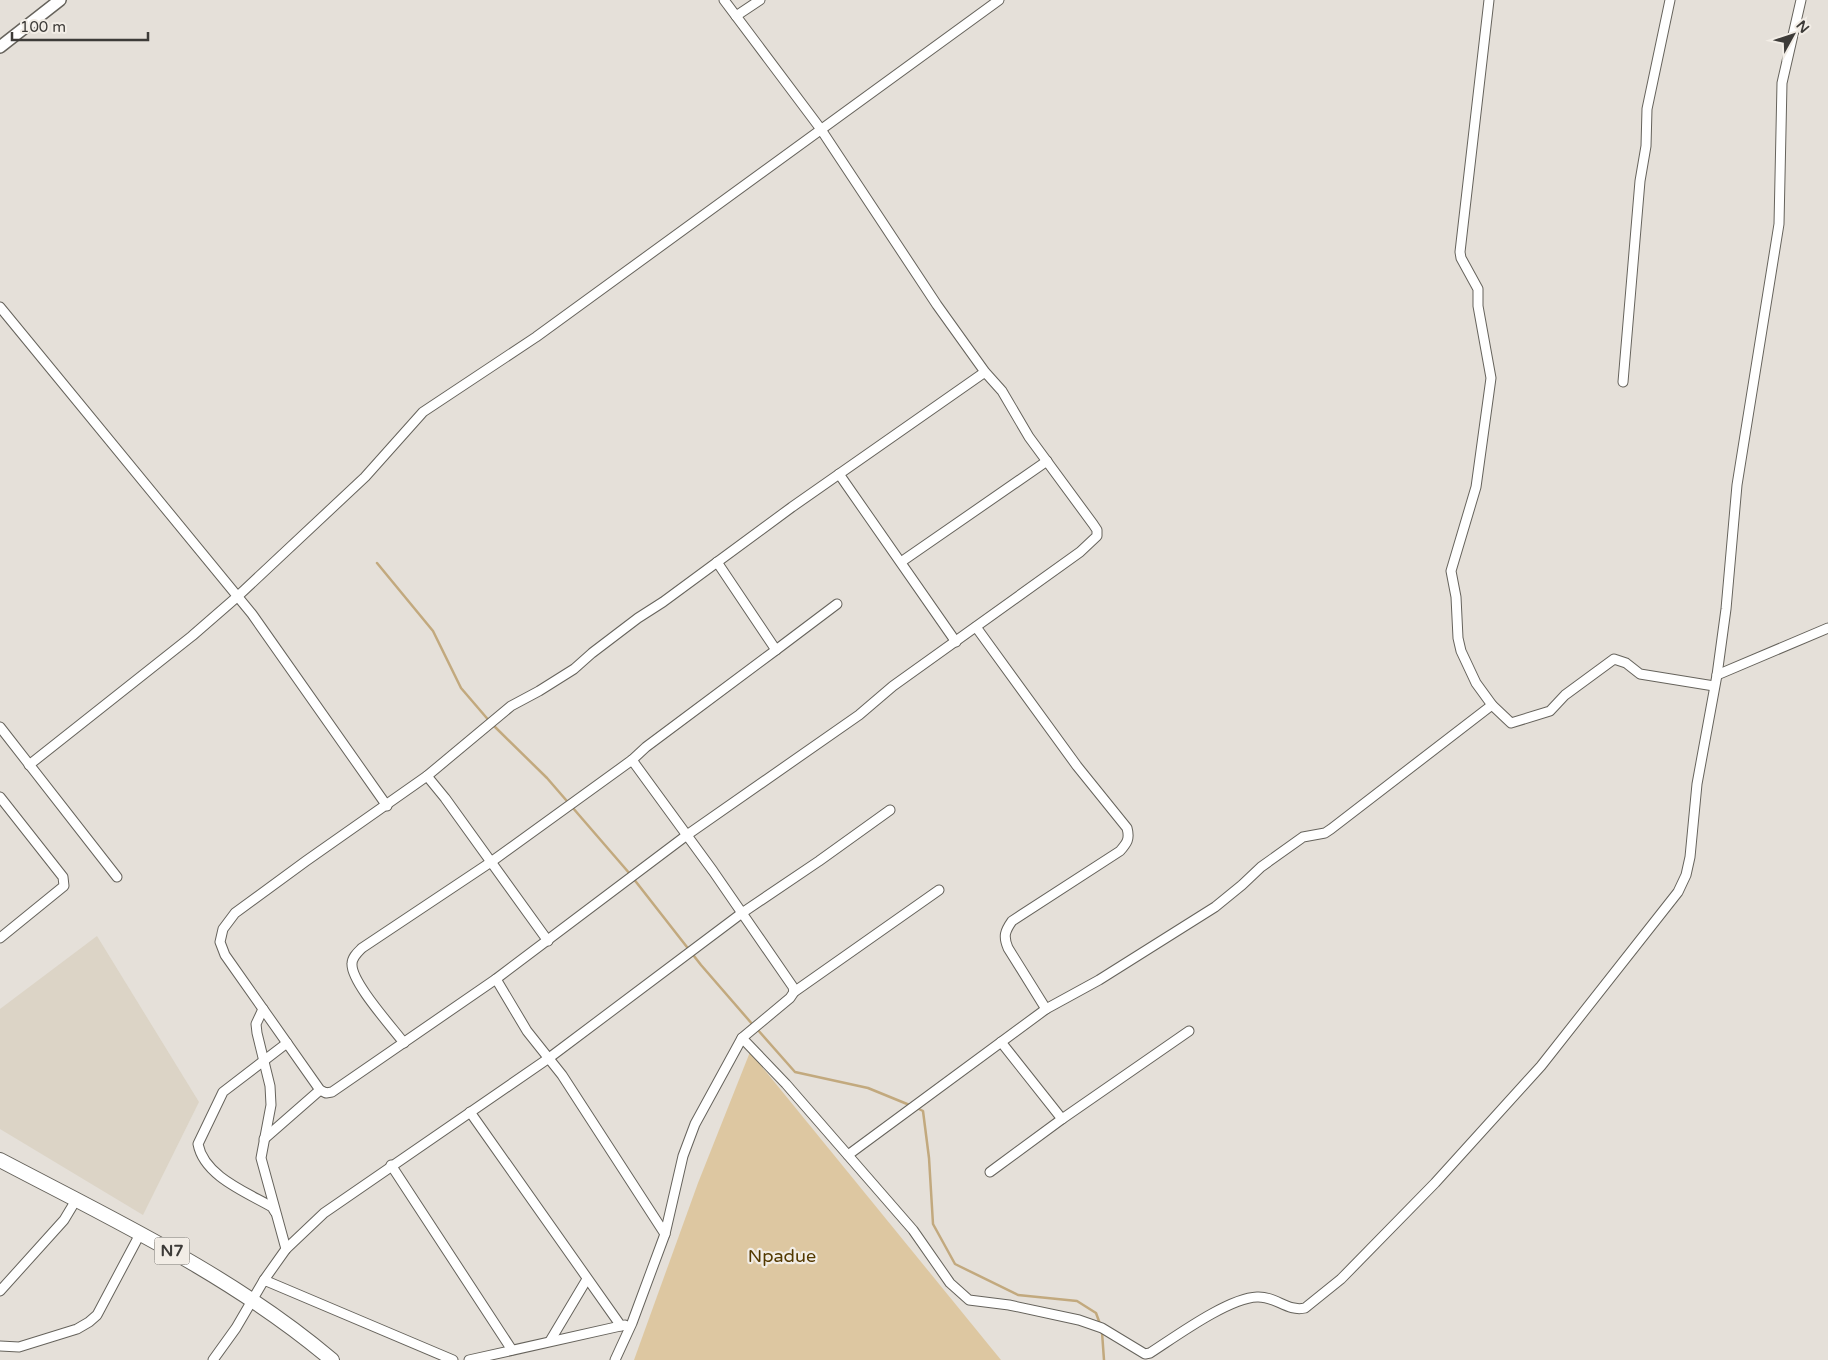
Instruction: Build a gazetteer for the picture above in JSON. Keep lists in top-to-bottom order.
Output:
{
  "streets": {
    "highway": ["N7"]
  },
  "parks": ["Npadue"],
  "scale_bar": "100 m",
  "north": "top right"
}
